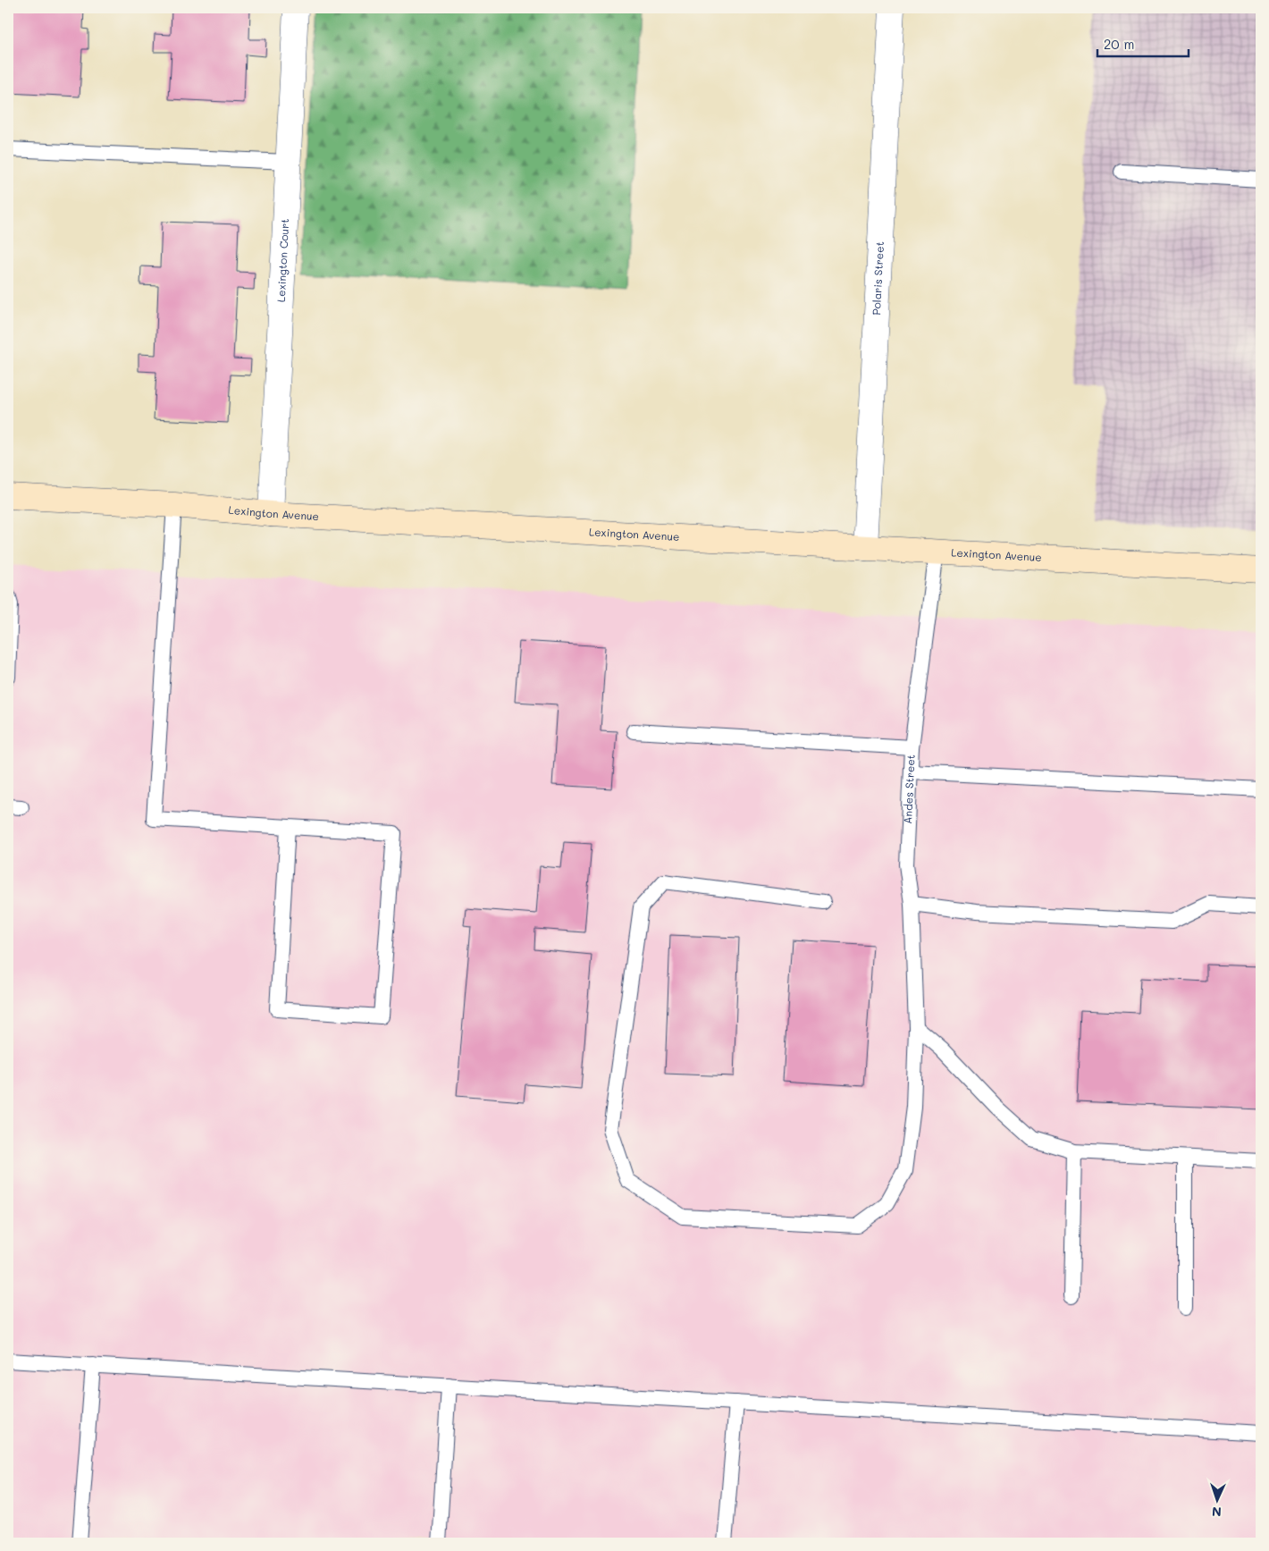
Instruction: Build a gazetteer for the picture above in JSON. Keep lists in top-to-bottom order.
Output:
{
  "streets": {
    "main road": ["Lexington Avenue"],
    "street": ["Lexington Court", "Polaris Street"],
    "lane": ["Andes Street"]
  },
  "crossings": [
    ["Lexington Court", "Lexington Avenue"],
    ["Polaris Street", "Lexington Avenue"],
    ["Lexington Avenue", "Andes Street"]
  ],
  "scale_bar": "20 m",
  "north": "bottom"
}
